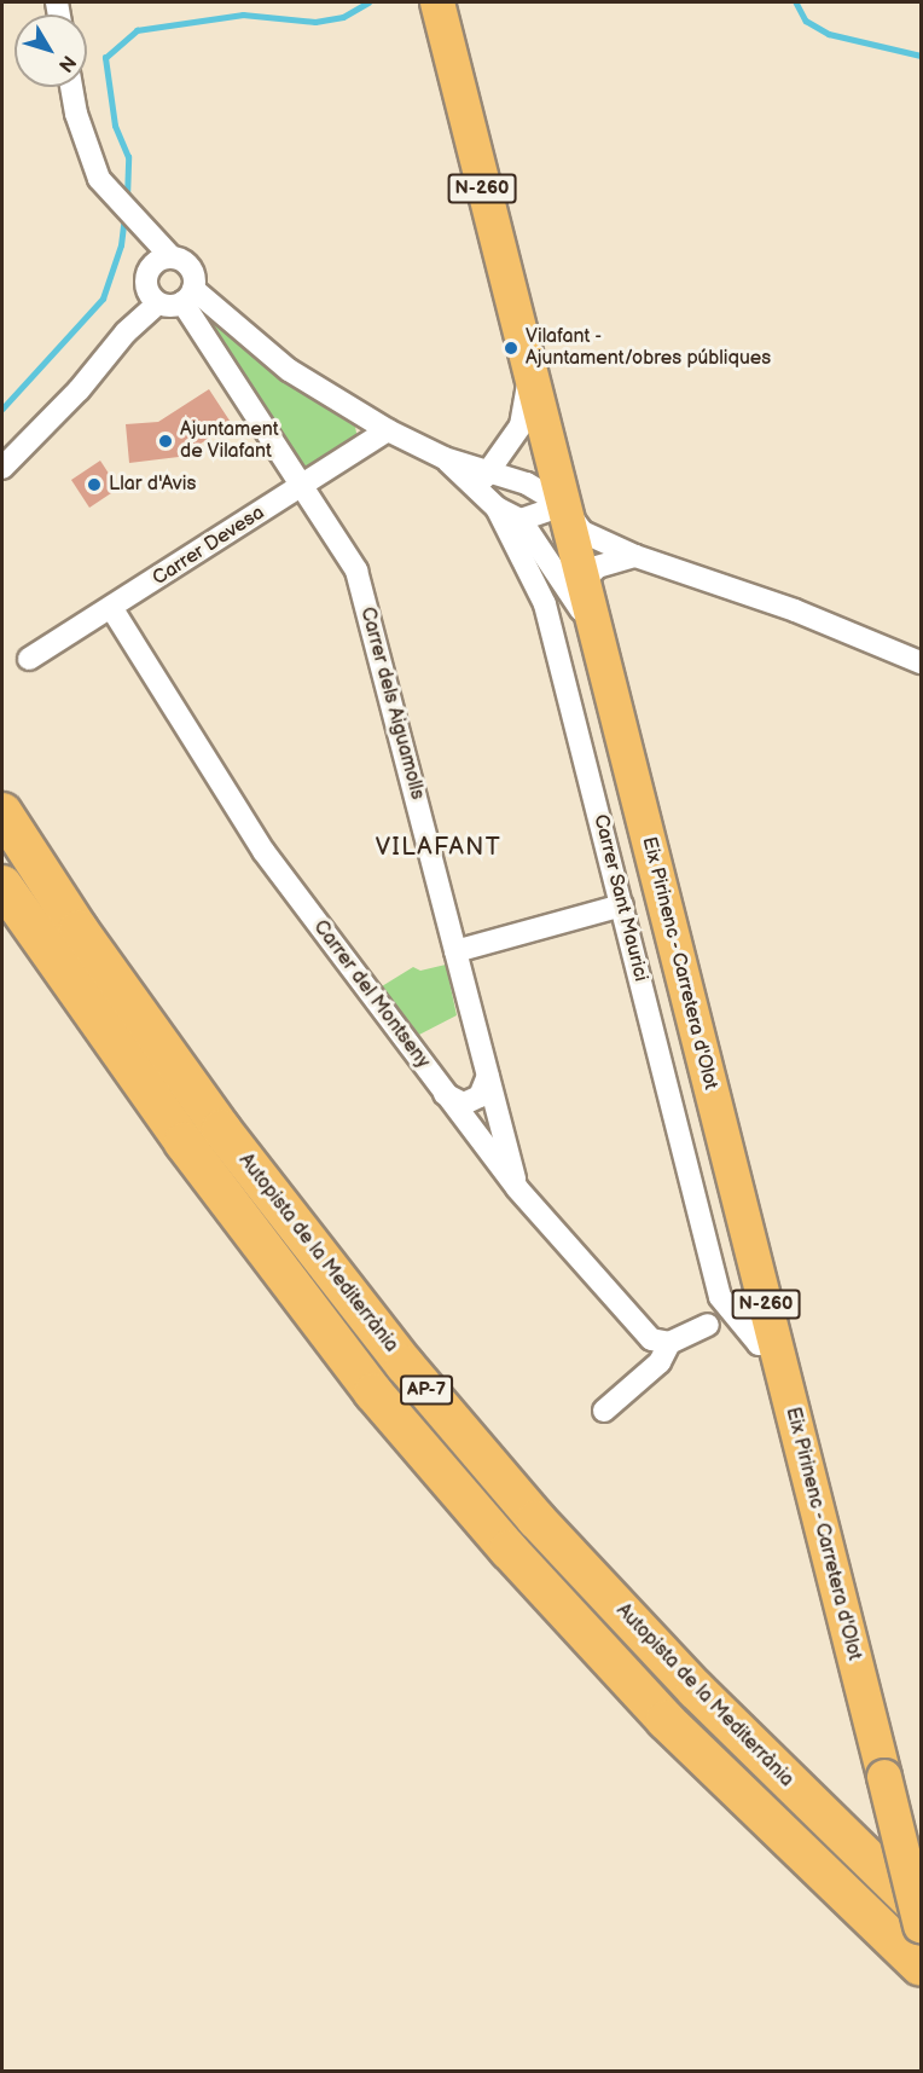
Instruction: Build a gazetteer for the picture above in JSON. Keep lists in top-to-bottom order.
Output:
{
  "streets": {
    "highway": ["Autopista de la Mediterrània", "AP-7"],
    "main road": ["N-260", "Eix Pirinenc - Carretera d'Olot"],
    "street": [
      "Carrer Devesa",
      "Carrer dels Aiguamolls",
      "Carrer Sant Maurici",
      "Carrer del Montseny"
    ]
  },
  "crossings": [
    ["Carrer Devesa", "Carrer dels Aiguamolls"],
    ["Carrer Devesa", "Carrer del Montseny"],
    ["Carrer dels Aiguamolls", "Carrer del Montseny"]
  ],
  "districts": ["VILAFANT"],
  "places": ["Vilafant - Ajuntament/obres públiques", "Ajuntament de Vilafant", "Llar d'Avis"],
  "north": "bottom right"
}
